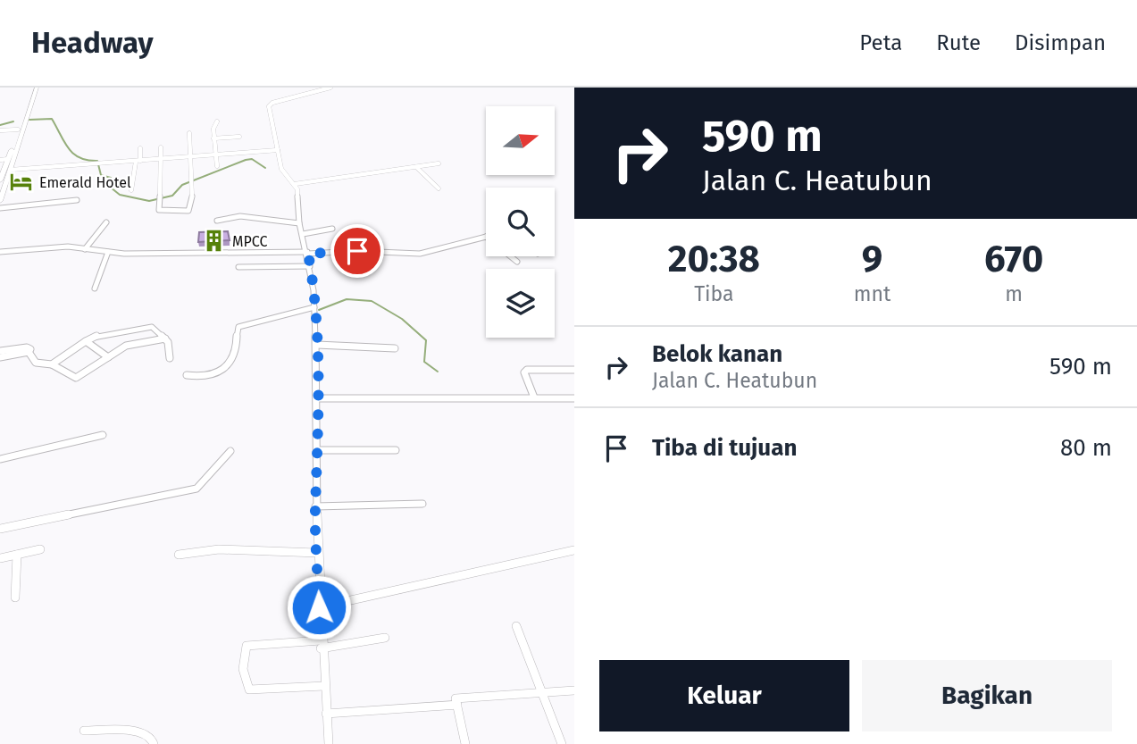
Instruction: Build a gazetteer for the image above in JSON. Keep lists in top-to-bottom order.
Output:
{
  "places": {
    "hotel": ["Emerald Hotel"],
    "building": ["MPCC"]
  },
  "north": "right",
  "page": {
    "header": "Headway",
    "nav": ["Peta", "Rute", "Disimpan"],
    "turn": ["590 m", "Jalan C. Heatubun"],
    "eta": [
      "20:38",
      "Tiba",
      "9",
      "mnt",
      "670",
      "m"
    ],
    "list": [
      {
        "name": "Belok kanan",
        "note": "Jalan C. Heatubun",
        "value": "590 m"
      },
      {
        "name": "Tiba di tujuan",
        "value": "80 m"
      }
    ],
    "buttons": ["Keluar", "Bagikan"]
  }
}
